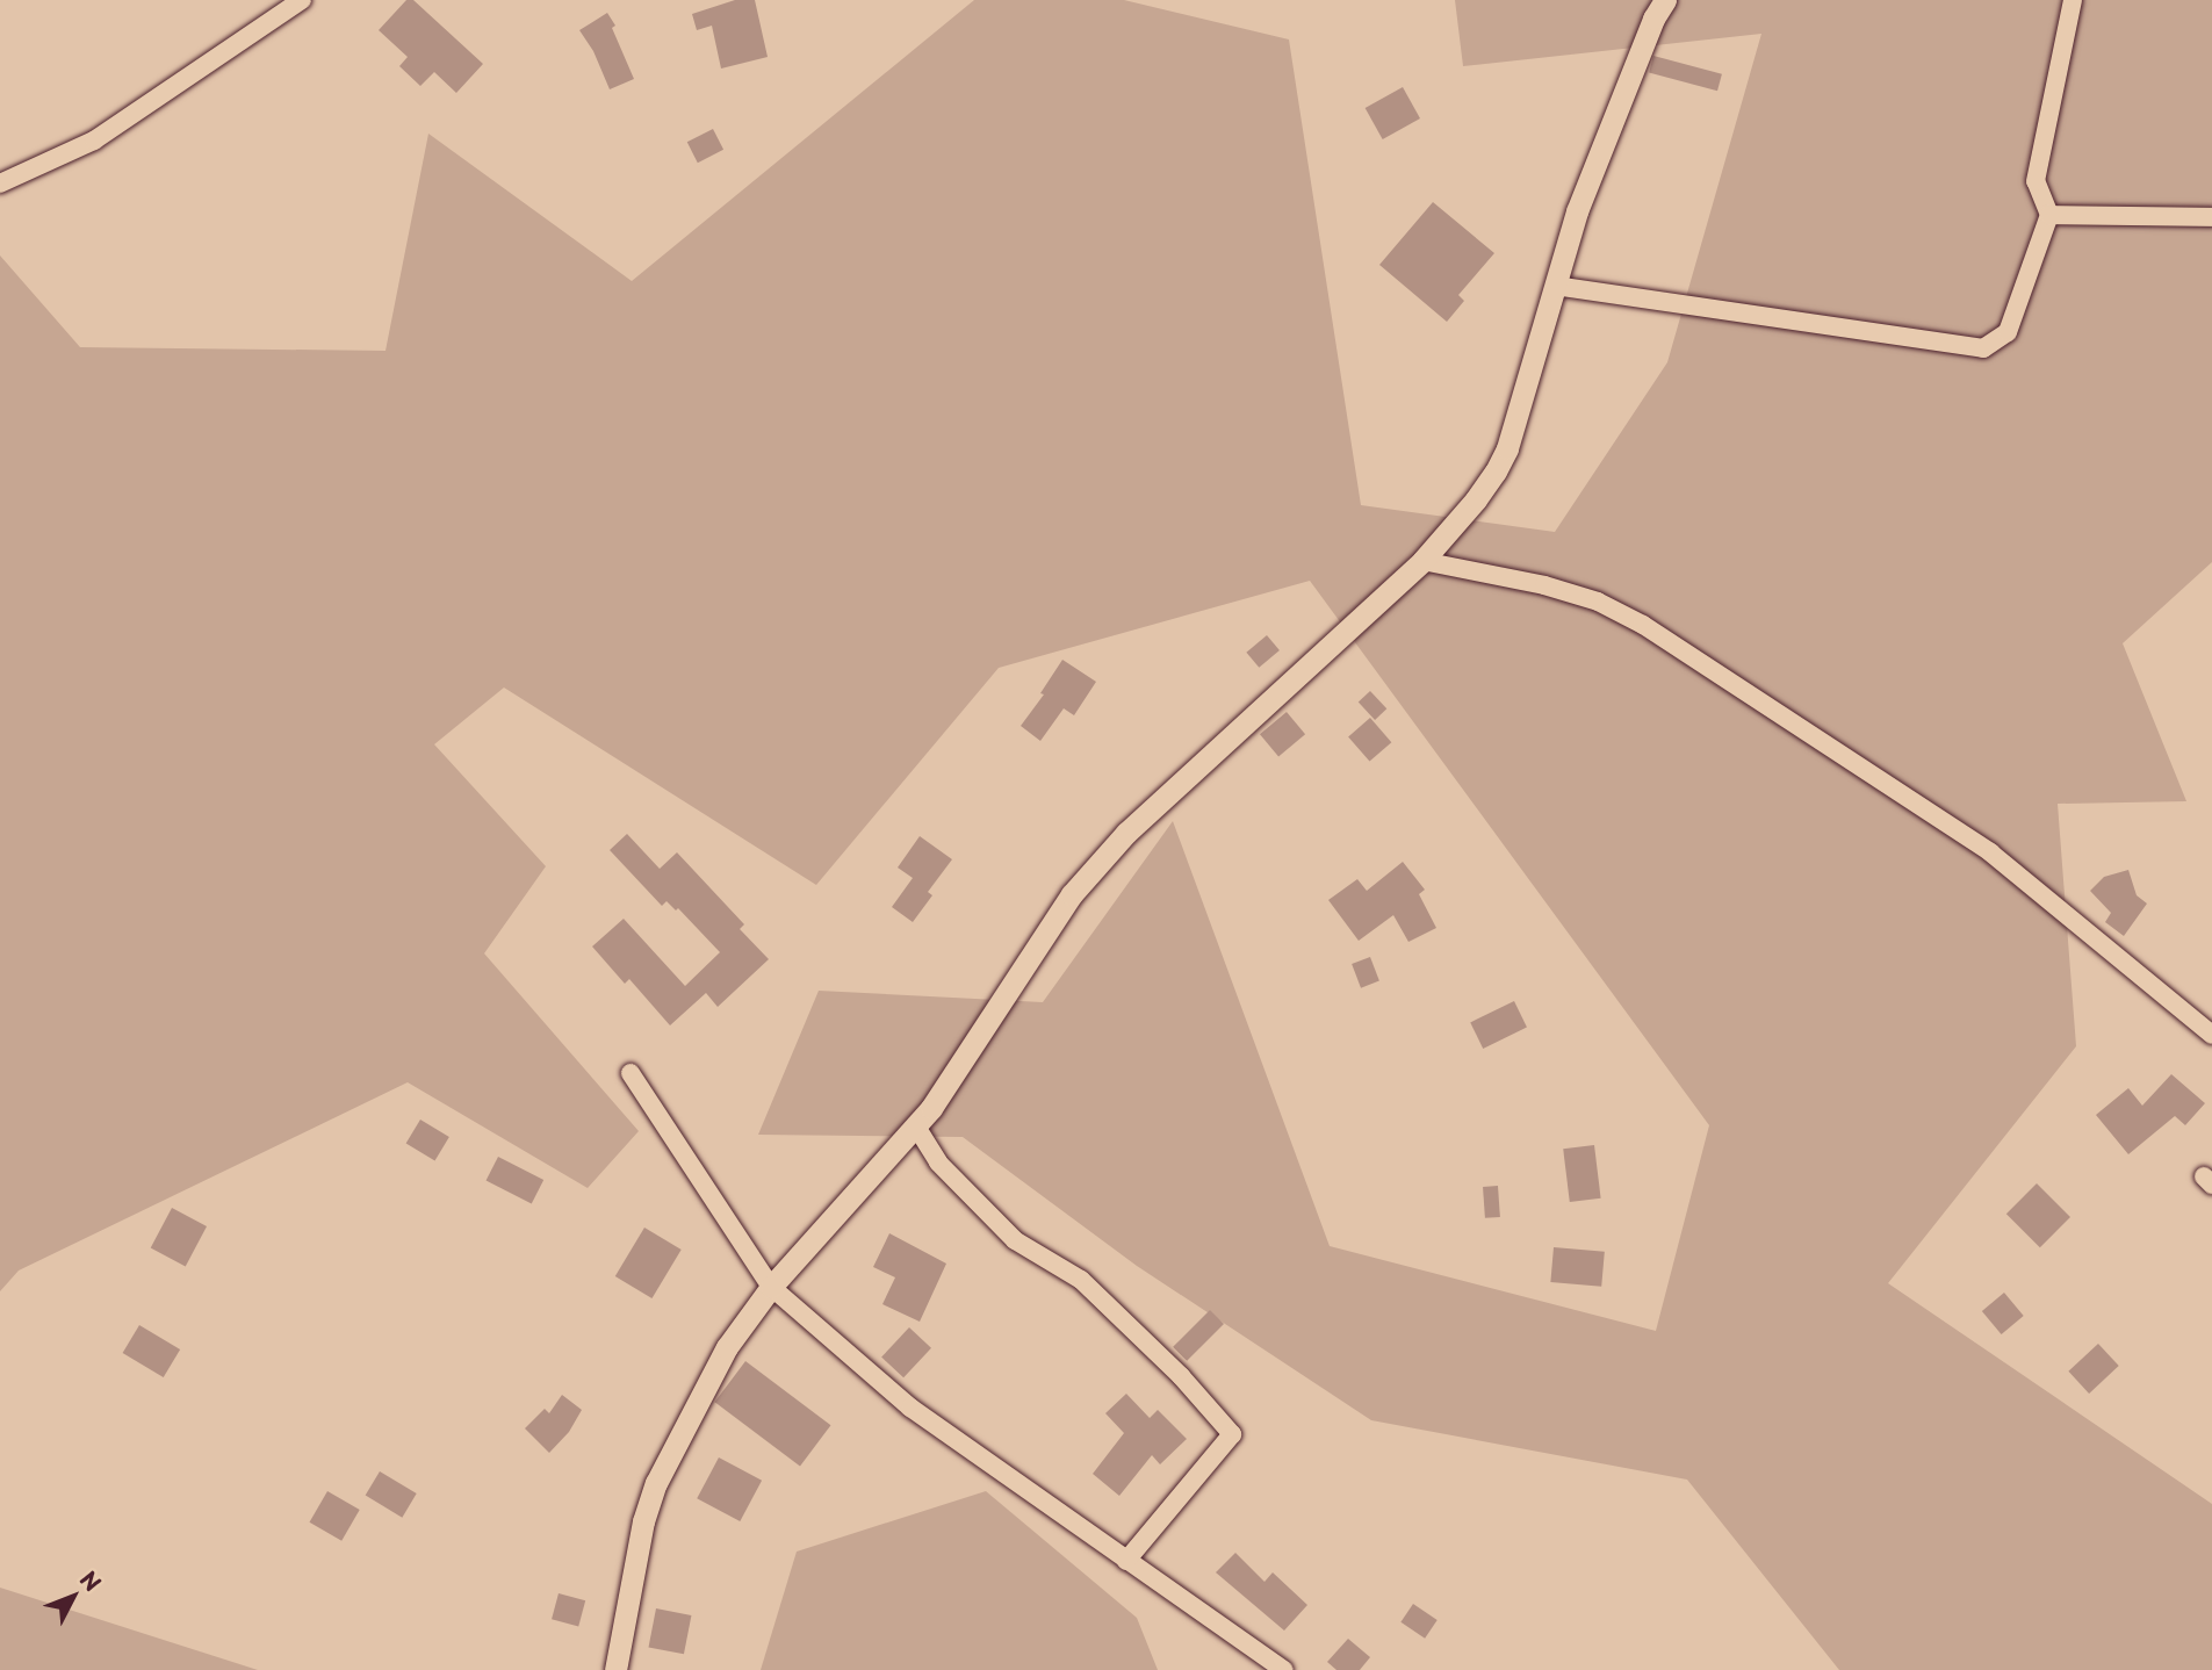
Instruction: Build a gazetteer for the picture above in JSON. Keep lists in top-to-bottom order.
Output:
{
  "north": "top right"
}
